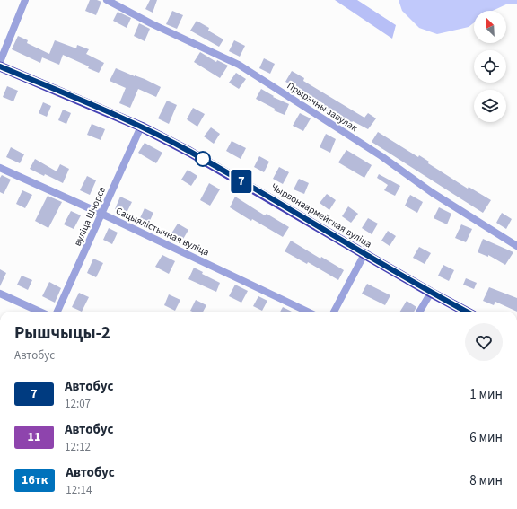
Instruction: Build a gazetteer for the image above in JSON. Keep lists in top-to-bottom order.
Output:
{
  "streets": {
    "highway": ["Чырвонаармейская вуліца"],
    "street": ["Прырэчны завулак", "вуліца Шчорса", "Сацыялістычная вуліца"]
  },
  "crossings": [
    ["Чырвонаармейская вуліца", "вуліца Шчорса"],
    ["вуліца Шчорса", "Сацыялістычная вуліца"]
  ],
  "lines": ["bus line 7"],
  "north": "top left",
  "page": {
    "on_map": "7",
    "heading": ["Рышчыцы-2", "Автобус"],
    "list": [
      {
        "mark": "7",
        "name": "Автобус",
        "note": "12:07",
        "value": "1 мин"
      },
      {
        "mark": "11",
        "name": "Автобус",
        "note": "12:12",
        "value": "6 мин"
      },
      {
        "mark": "16тк",
        "name": "Автобус",
        "note": "12:14",
        "value": "8 мин"
      }
    ]
  }
}
